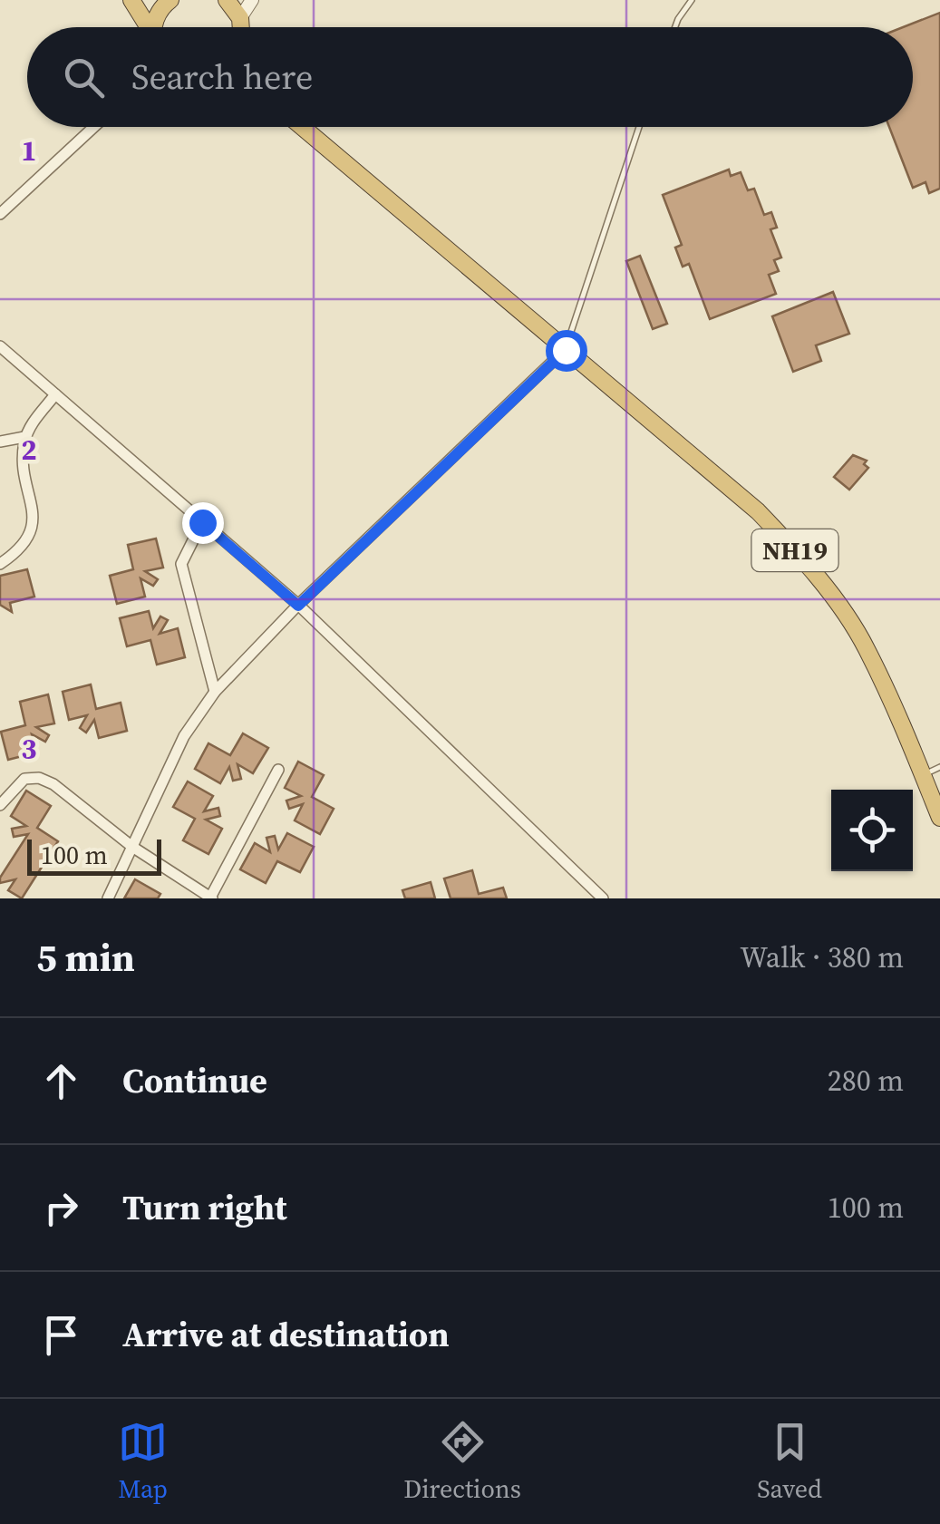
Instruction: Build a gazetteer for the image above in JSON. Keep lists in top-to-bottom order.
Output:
{
  "streets": {
    "highway": ["NH19"]
  },
  "scale_bar": "100 m",
  "page": {
    "search": "Search here",
    "scale": "100 m",
    "heading": ["5 min", "Walk · 380 m"],
    "list": [
      ["Continue", "280 m"],
      ["Turn right", "100 m"],
      "Arrive at destination"
    ],
    "nav": ["Map", "Directions", "Saved"]
  },
  "grid": {
    "rows": ["1", "2", "3"]
  }
}
